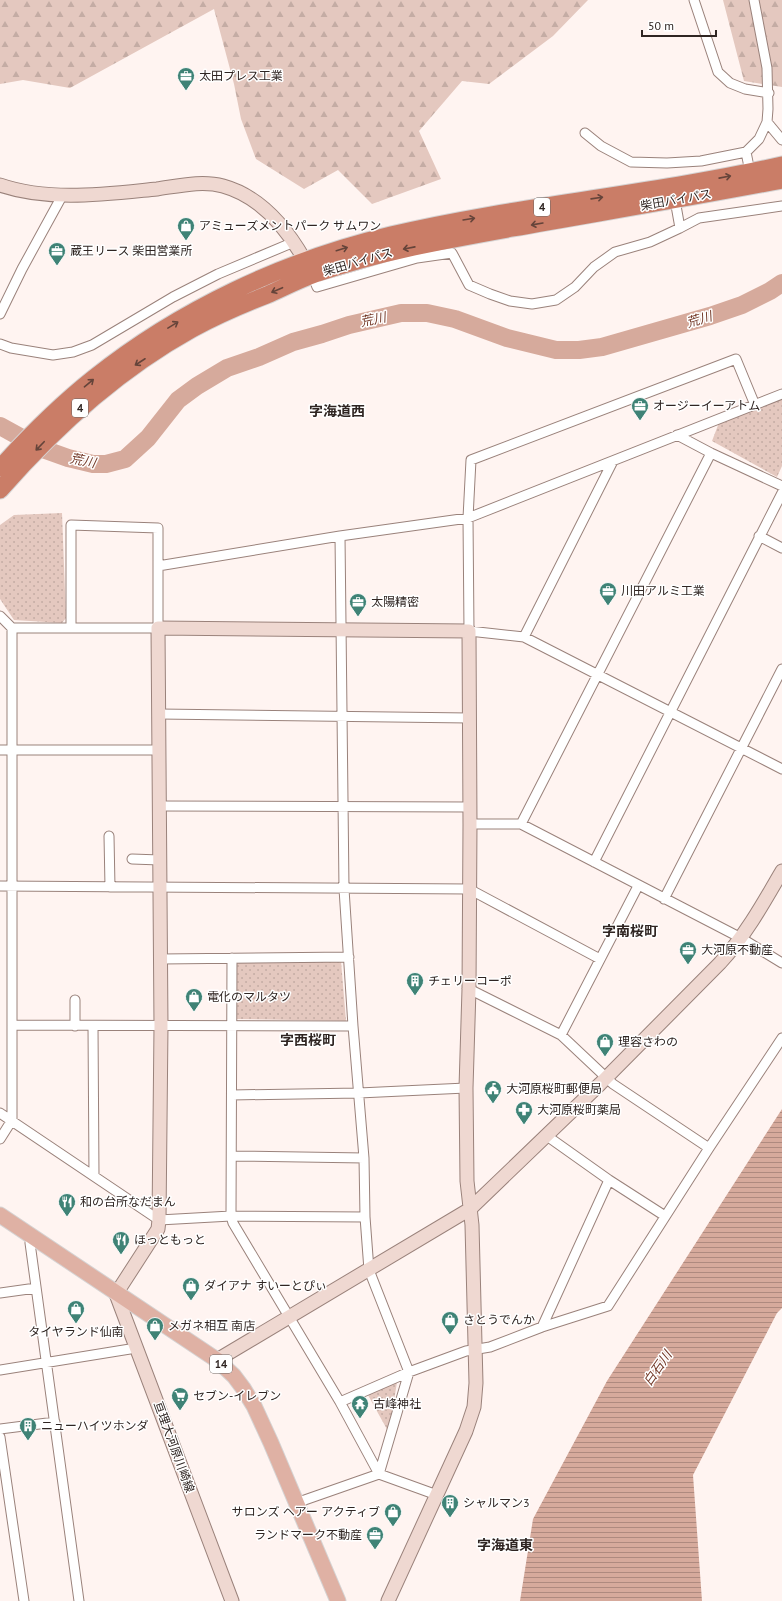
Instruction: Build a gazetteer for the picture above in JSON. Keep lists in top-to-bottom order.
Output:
{
  "streets": {
    "highway": ["柴田バイパス", "4"],
    "main road": ["14"],
    "street": ["亘理大河原川崎線"]
  },
  "crossings": [
    ["14", "亘理大河原川崎線"]
  ],
  "districts": [
    "字海道西",
    "字南桜町",
    "字西桜町",
    "字海道東"
  ],
  "water": ["荒川", "白石川"],
  "places": {
    "office": [
      "太田プレス工業",
      "蔵王リース 柴田営業所",
      "オージーイーアトム",
      "川田アルミ工業",
      "太陽精密",
      "大河原不動産",
      "ランドマーク不動産"
    ],
    "shop": [
      "アミューズメントパーク サムワン",
      "電化のマルタツ",
      "理容さわの",
      "ダイアナ すいーとぴぃ",
      "タイヤランド仙南",
      "さとうでんか",
      "メガネ相互 南店",
      "サロンズ ヘアー アクティブ"
    ],
    "building": ["チェリーコーポ", "ニューハイツホンダ", "シャルマン3"],
    "public building": ["大河原桜町郵便局"],
    "pharmacy": ["大河原桜町薬局"],
    "restaurant": ["和の台所なだまん", "ほっともっと"],
    "supermarket": ["セブン-イレブン"],
    "temple": ["古峰神社"]
  },
  "scale_bar": "50 m"
}
